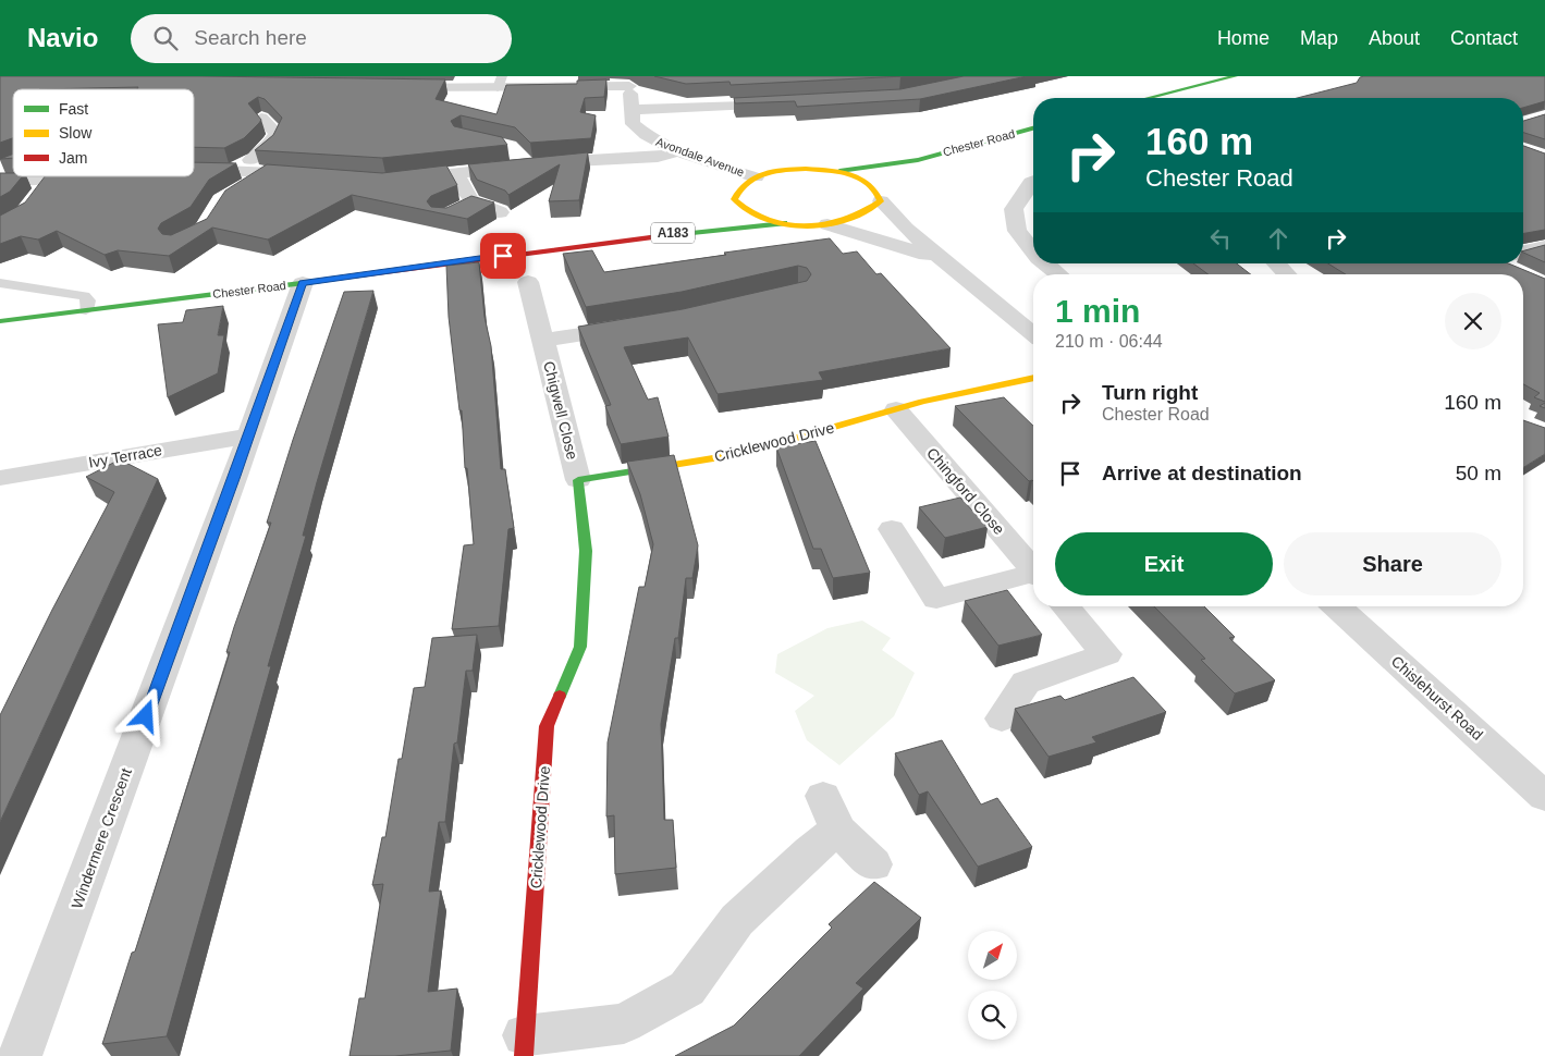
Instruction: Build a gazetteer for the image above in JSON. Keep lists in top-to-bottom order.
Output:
{
  "streets": {
    "main road": ["Chester Road", "A183", "Cricklewood Drive"],
    "street": [
      "Avondale Avenue",
      "Chigwell Close",
      "Ivy Terrace",
      "Chingford Close",
      "Chislehurst Road",
      "Windermere Crescent"
    ]
  },
  "crossings": [
    ["Chester Road", "Windermere Crescent"],
    ["Chigwell Close", "Cricklewood Drive"],
    ["Cricklewood Drive", "Chingford Close"],
    ["Ivy Terrace", "Windermere Crescent"]
  ],
  "legend": ["Fast", "Slow", "Jam"],
  "north": "top right",
  "page": {
    "header": "Navio",
    "search": "Search here",
    "nav": [
      "Home",
      "Map",
      "About",
      "Contact"
    ],
    "turn": ["160 m", "Chester Road"],
    "heading": ["1 min", "210 m · 06:44"],
    "list": [
      {
        "name": "Turn right",
        "note": "Chester Road",
        "value": "160 m"
      },
      {
        "name": "Arrive at destination",
        "value": "50 m"
      }
    ],
    "buttons": ["Exit", "Share"]
  }
}
